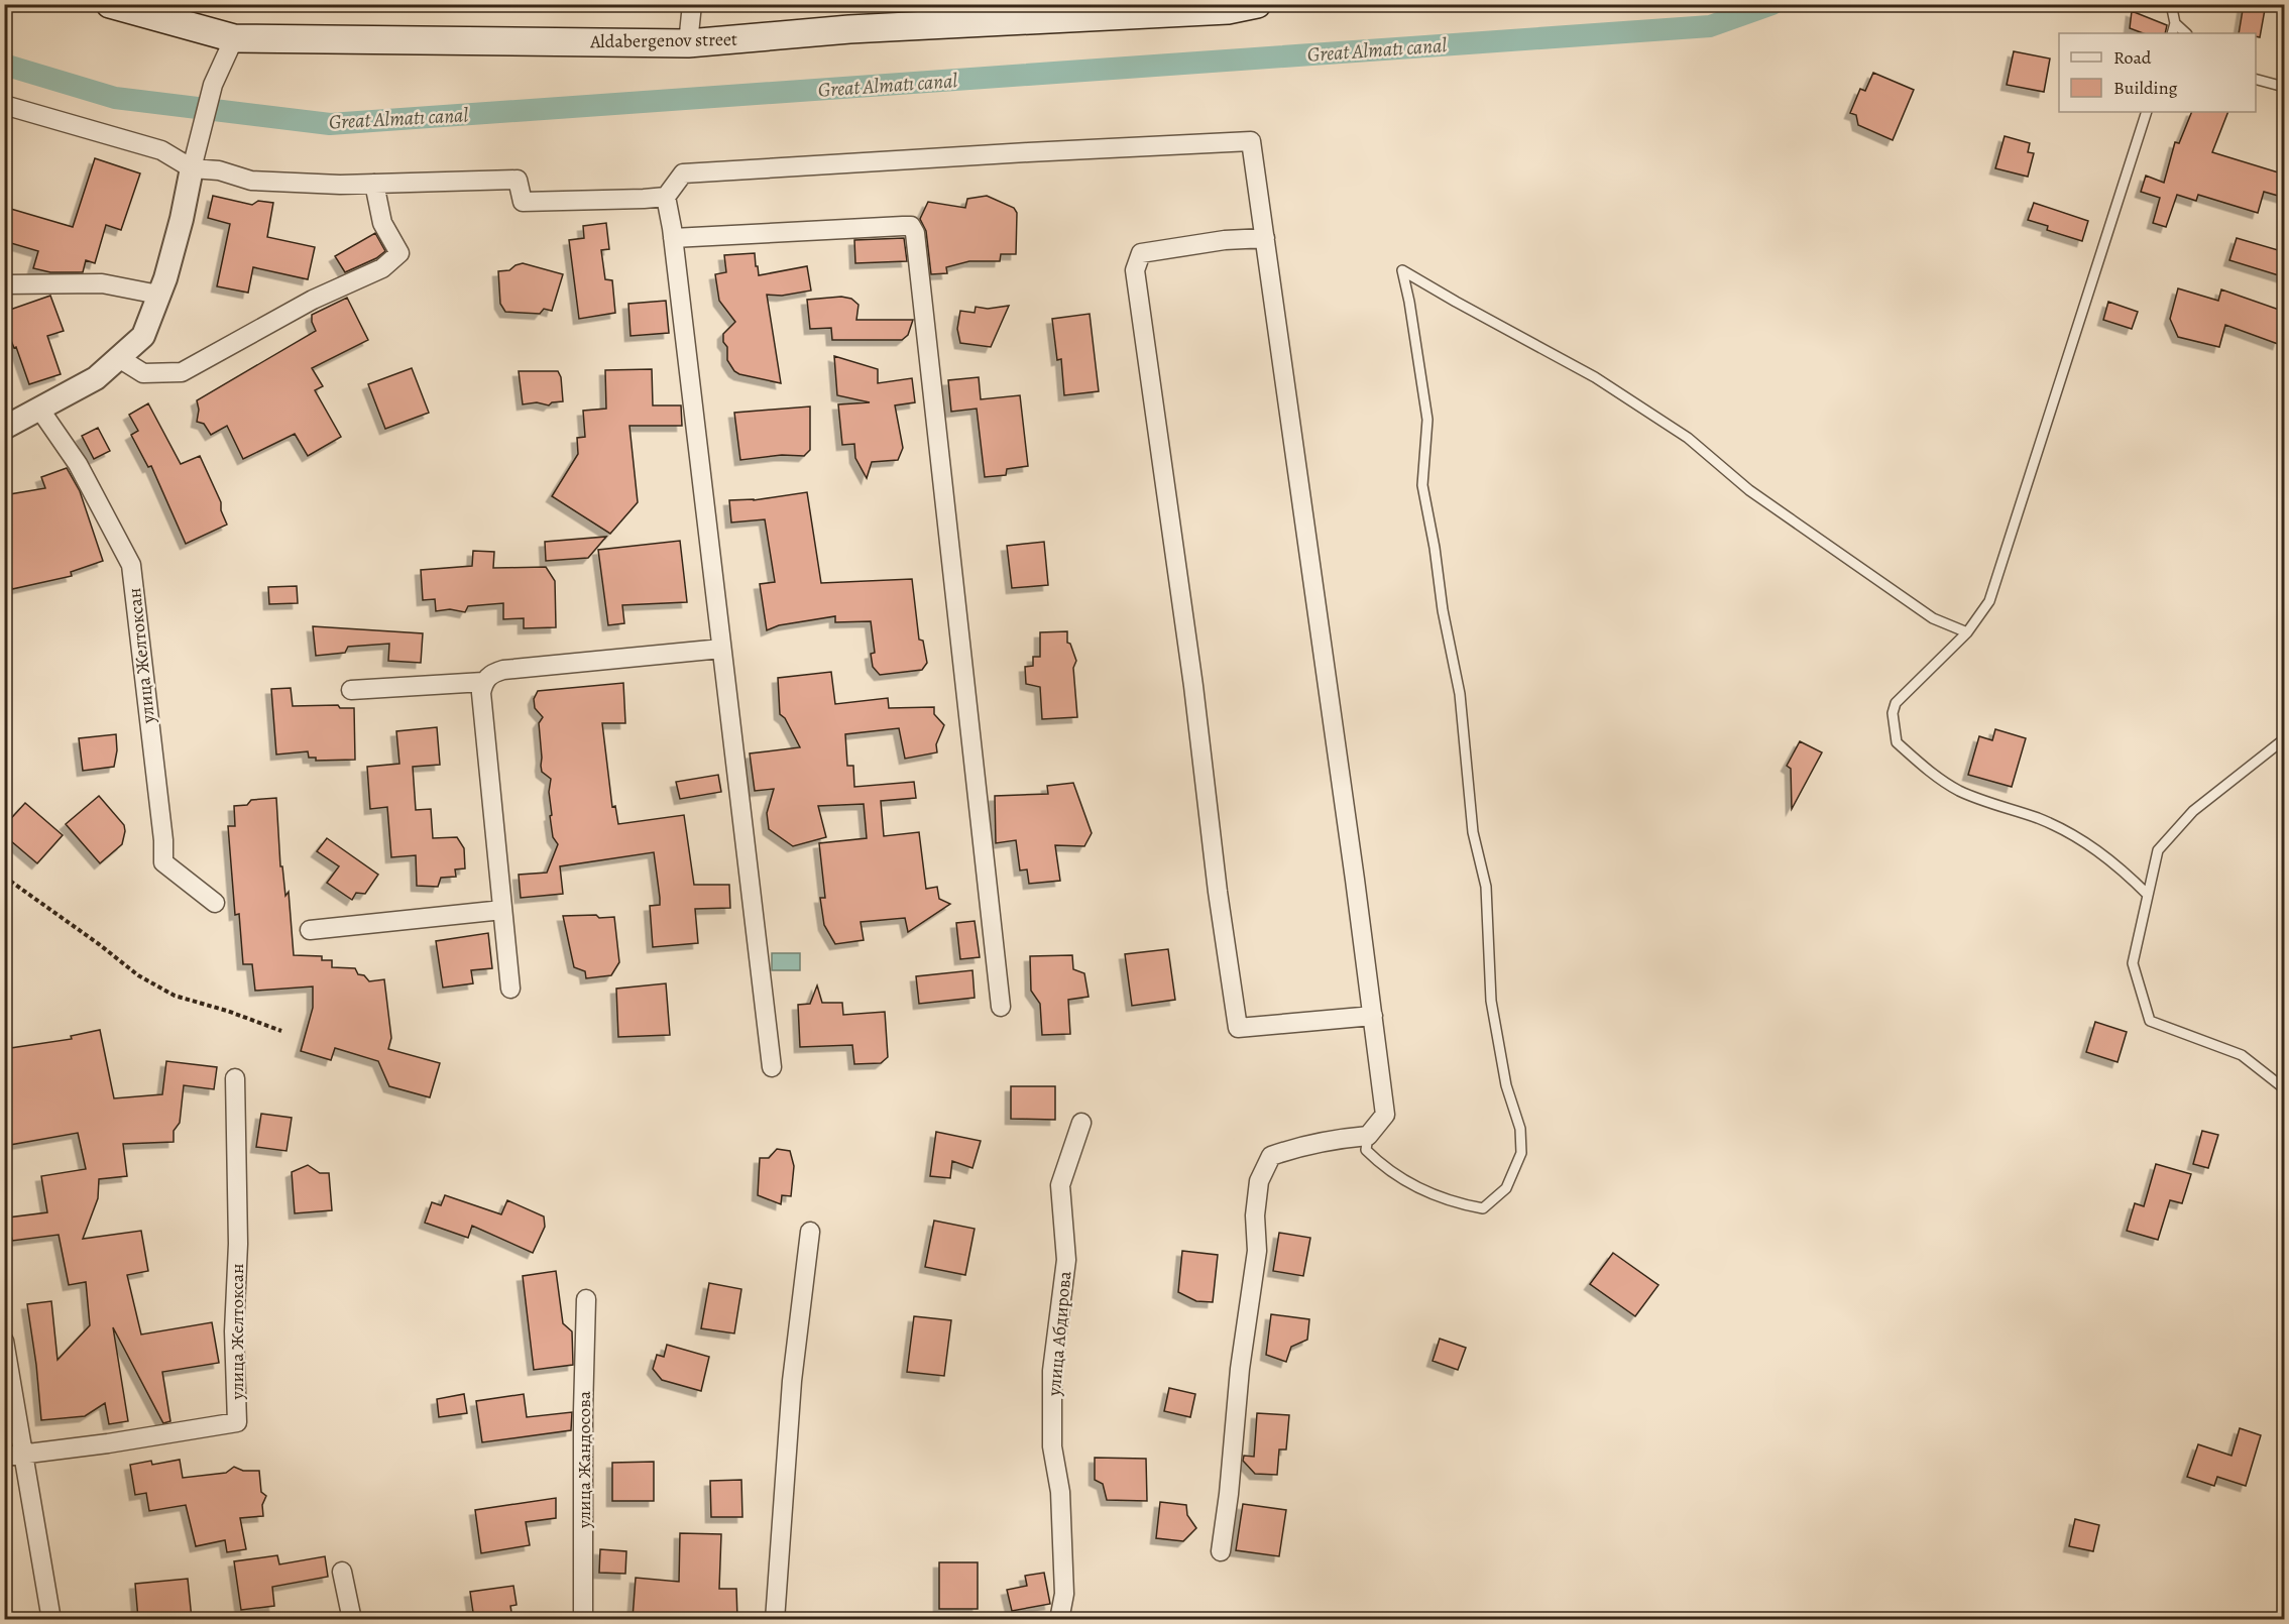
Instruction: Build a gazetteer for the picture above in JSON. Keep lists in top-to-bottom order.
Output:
{
  "streets": {
    "main road": ["Aldabergenov street"],
    "street": ["улица Желтоксан", "улица Абдирова", "улица Жандосова"]
  },
  "water": ["Great Almatı canal"],
  "legend": ["Road", "Building"]
}
